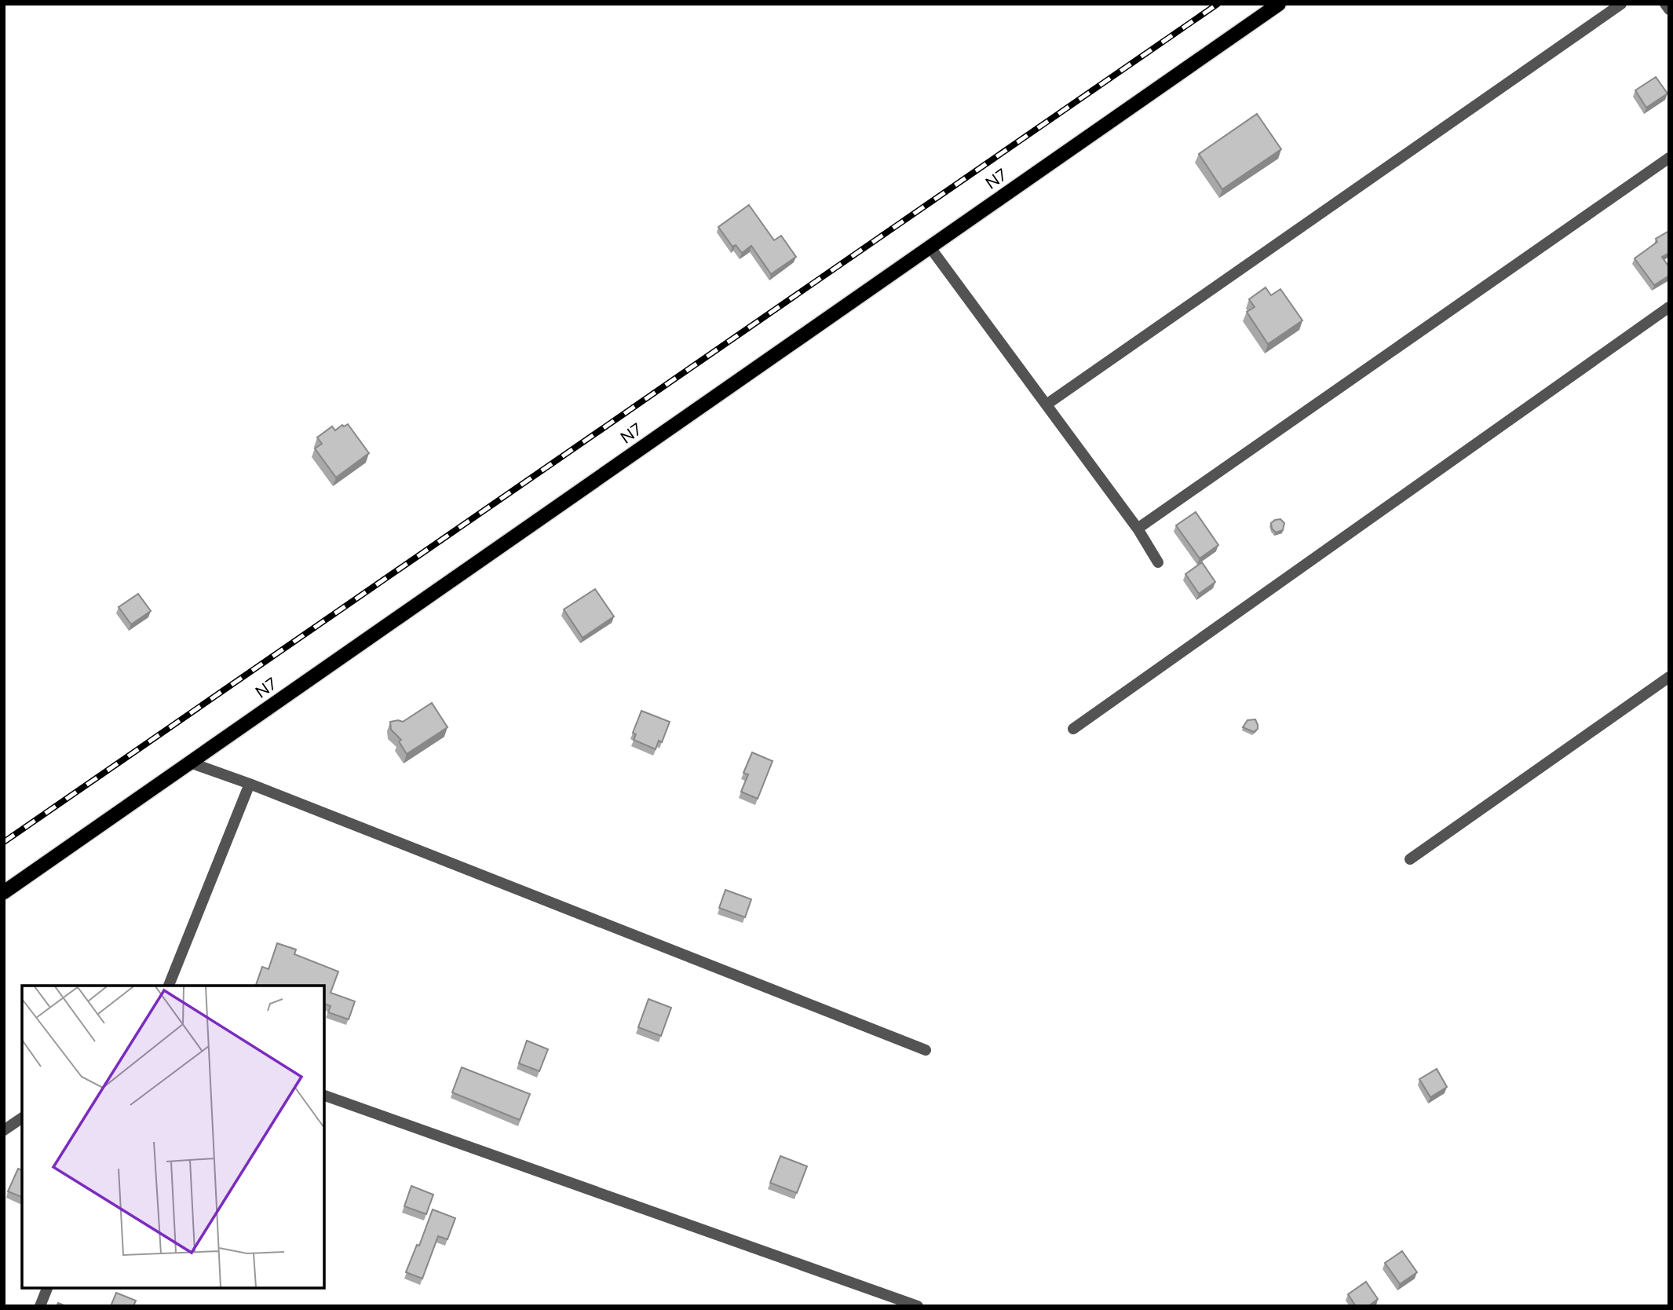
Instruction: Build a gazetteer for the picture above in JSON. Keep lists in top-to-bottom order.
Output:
{
  "streets": {
    "main road": ["N7"]
  }
}
